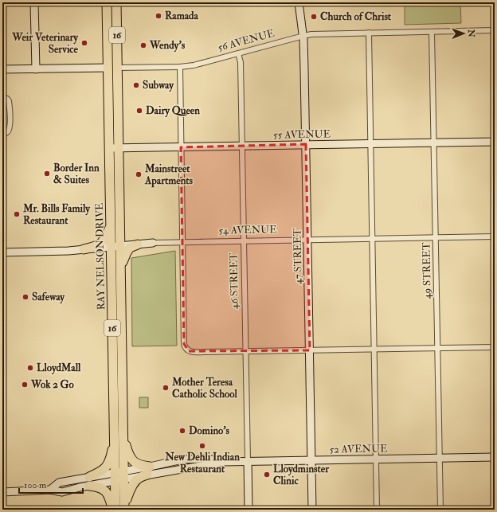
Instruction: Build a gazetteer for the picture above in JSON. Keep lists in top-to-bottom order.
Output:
{
  "streets": {
    "highway": ["16", "RAY NELSON DRIVE"],
    "street": [
      "56 AVENUE",
      "55 AVENUE",
      "54 AVENUE",
      "47 STREET",
      "49 STREET",
      "46 STREET",
      "52 AVENUE"
    ]
  },
  "crossings": [
    ["56 AVENUE", "RAY NELSON DRIVE"],
    ["56 AVENUE", "47 STREET"],
    ["56 AVENUE", "49 STREET"],
    ["56 AVENUE", "46 STREET"],
    ["55 AVENUE", "RAY NELSON DRIVE"],
    ["55 AVENUE", "47 STREET"],
    ["55 AVENUE", "49 STREET"],
    ["55 AVENUE", "46 STREET"],
    ["54 AVENUE", "RAY NELSON DRIVE"],
    ["54 AVENUE", "47 STREET"],
    ["54 AVENUE", "49 STREET"],
    ["54 AVENUE", "46 STREET"],
    ["RAY NELSON DRIVE", "52 AVENUE"],
    ["47 STREET", "52 AVENUE"],
    ["49 STREET", "52 AVENUE"],
    ["46 STREET", "52 AVENUE"]
  ],
  "places": [
    "Ramada",
    "Church of Christ",
    "Weir Veterinary Service",
    "Wendy's",
    "Subway",
    "Dairy Queen",
    "Border Inn & Suites",
    "Mainstreet Apartments",
    "Mr. Bills Family Restaurant",
    "Safeway",
    "LloydMall",
    "Wok 2 Go",
    "Mother Teresa Catholic School",
    "Domino's",
    "New Dehli Indian Restaurant",
    "Lloydminster Clinic"
  ],
  "scale_bar": "100 m",
  "north": "right"
}
